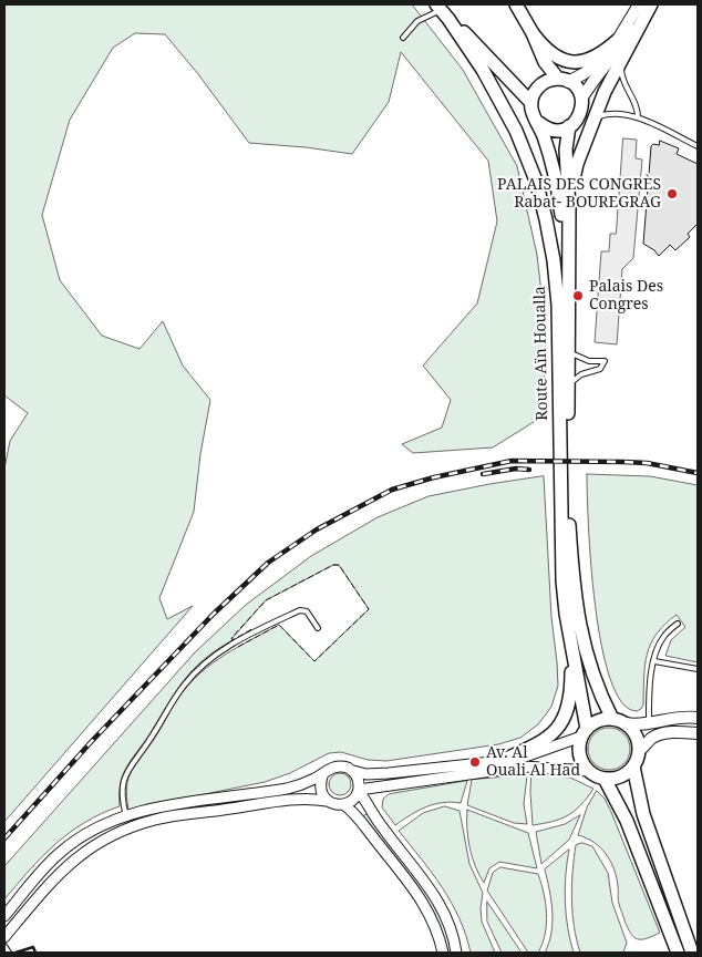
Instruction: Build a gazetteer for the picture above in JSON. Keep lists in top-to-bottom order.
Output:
{
  "streets": {
    "highway": ["Route Aïn Houalla"]
  },
  "places": ["PALAIS DES CONGRÈS Rabat- BOUREGRAG", "Palais Des Congres", "Av. Al Ouali Al Had"]
}
